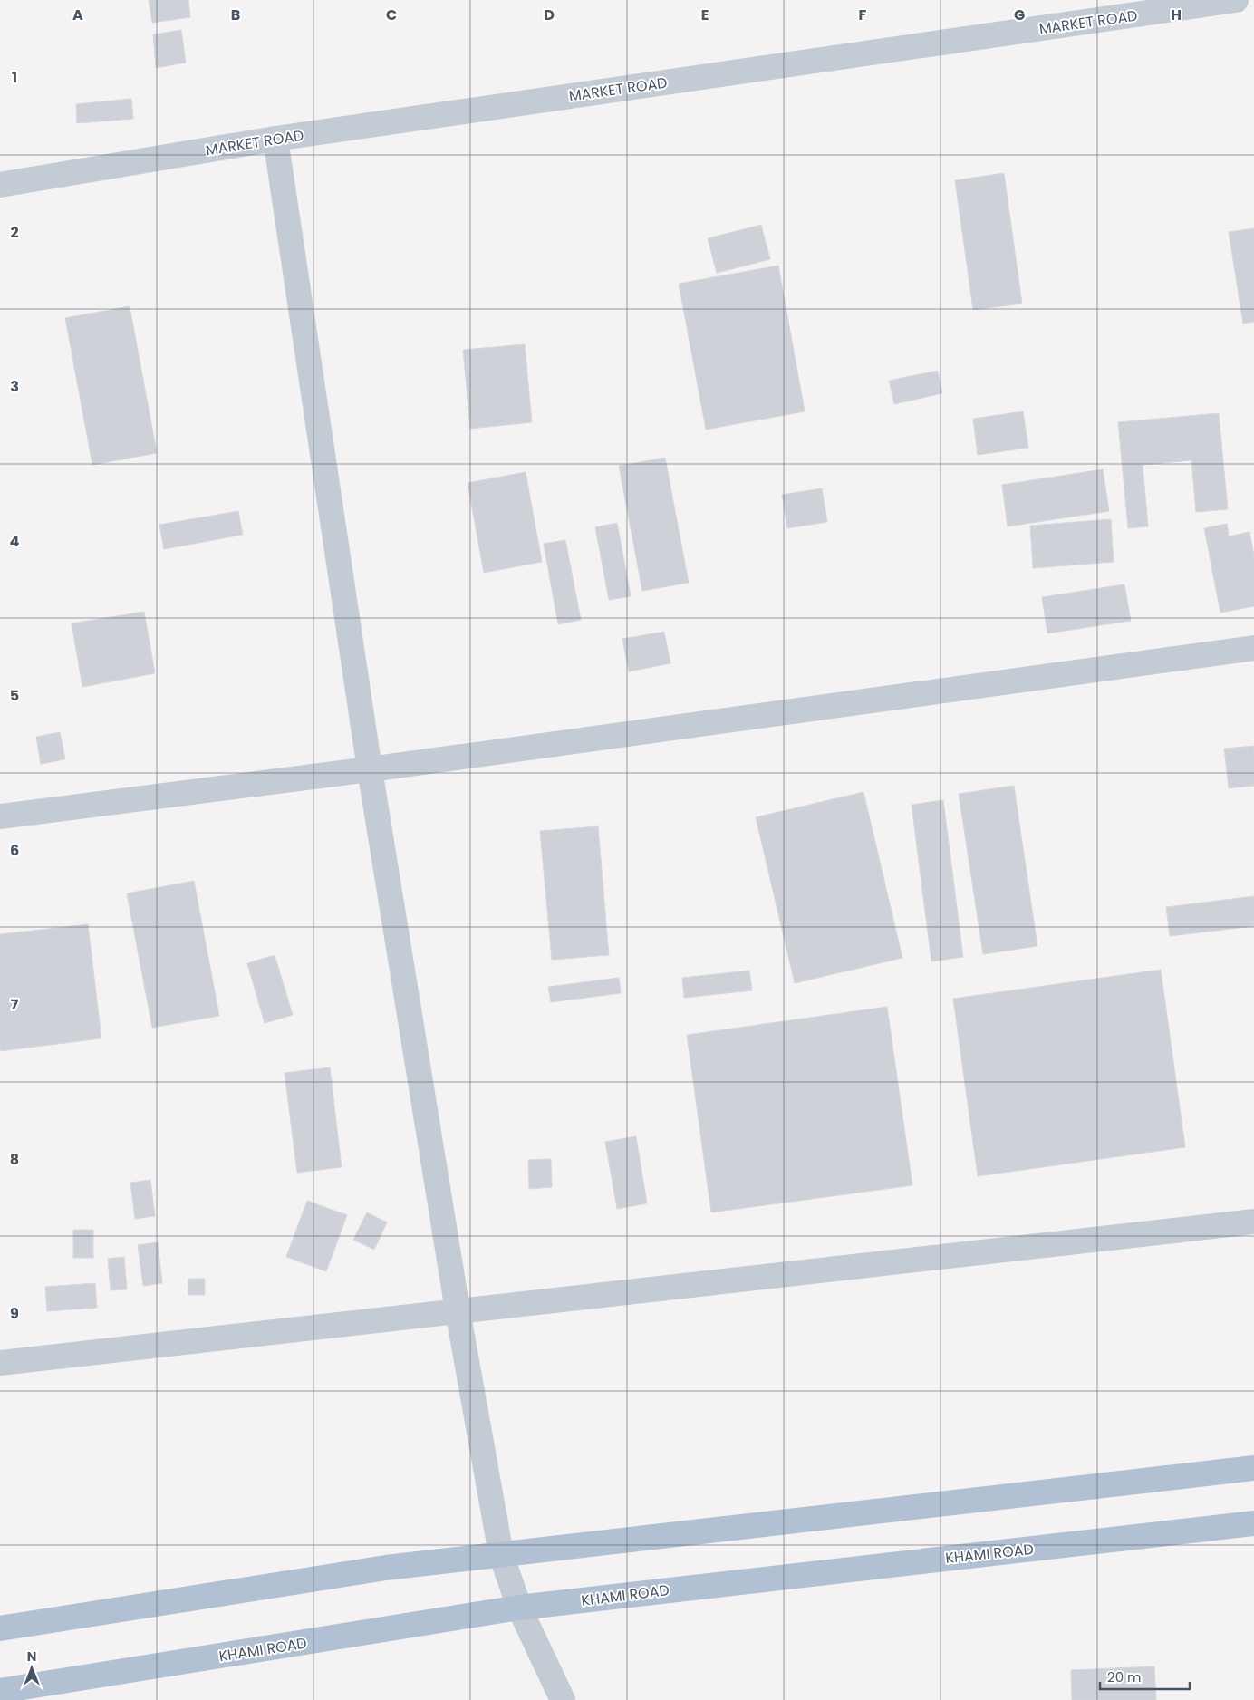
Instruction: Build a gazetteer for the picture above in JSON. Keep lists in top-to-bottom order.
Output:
{
  "streets": {
    "main road": ["KHAMI ROAD"],
    "street": ["MARKET ROAD"]
  },
  "scale_bar": "20 m",
  "north": "top",
  "grid": {
    "columns": [
      "A",
      "B",
      "C",
      "D",
      "E",
      "F",
      "G",
      "H"
    ],
    "rows": [
      "1",
      "2",
      "3",
      "4",
      "5",
      "6",
      "7",
      "8",
      "9"
    ]
  }
}
